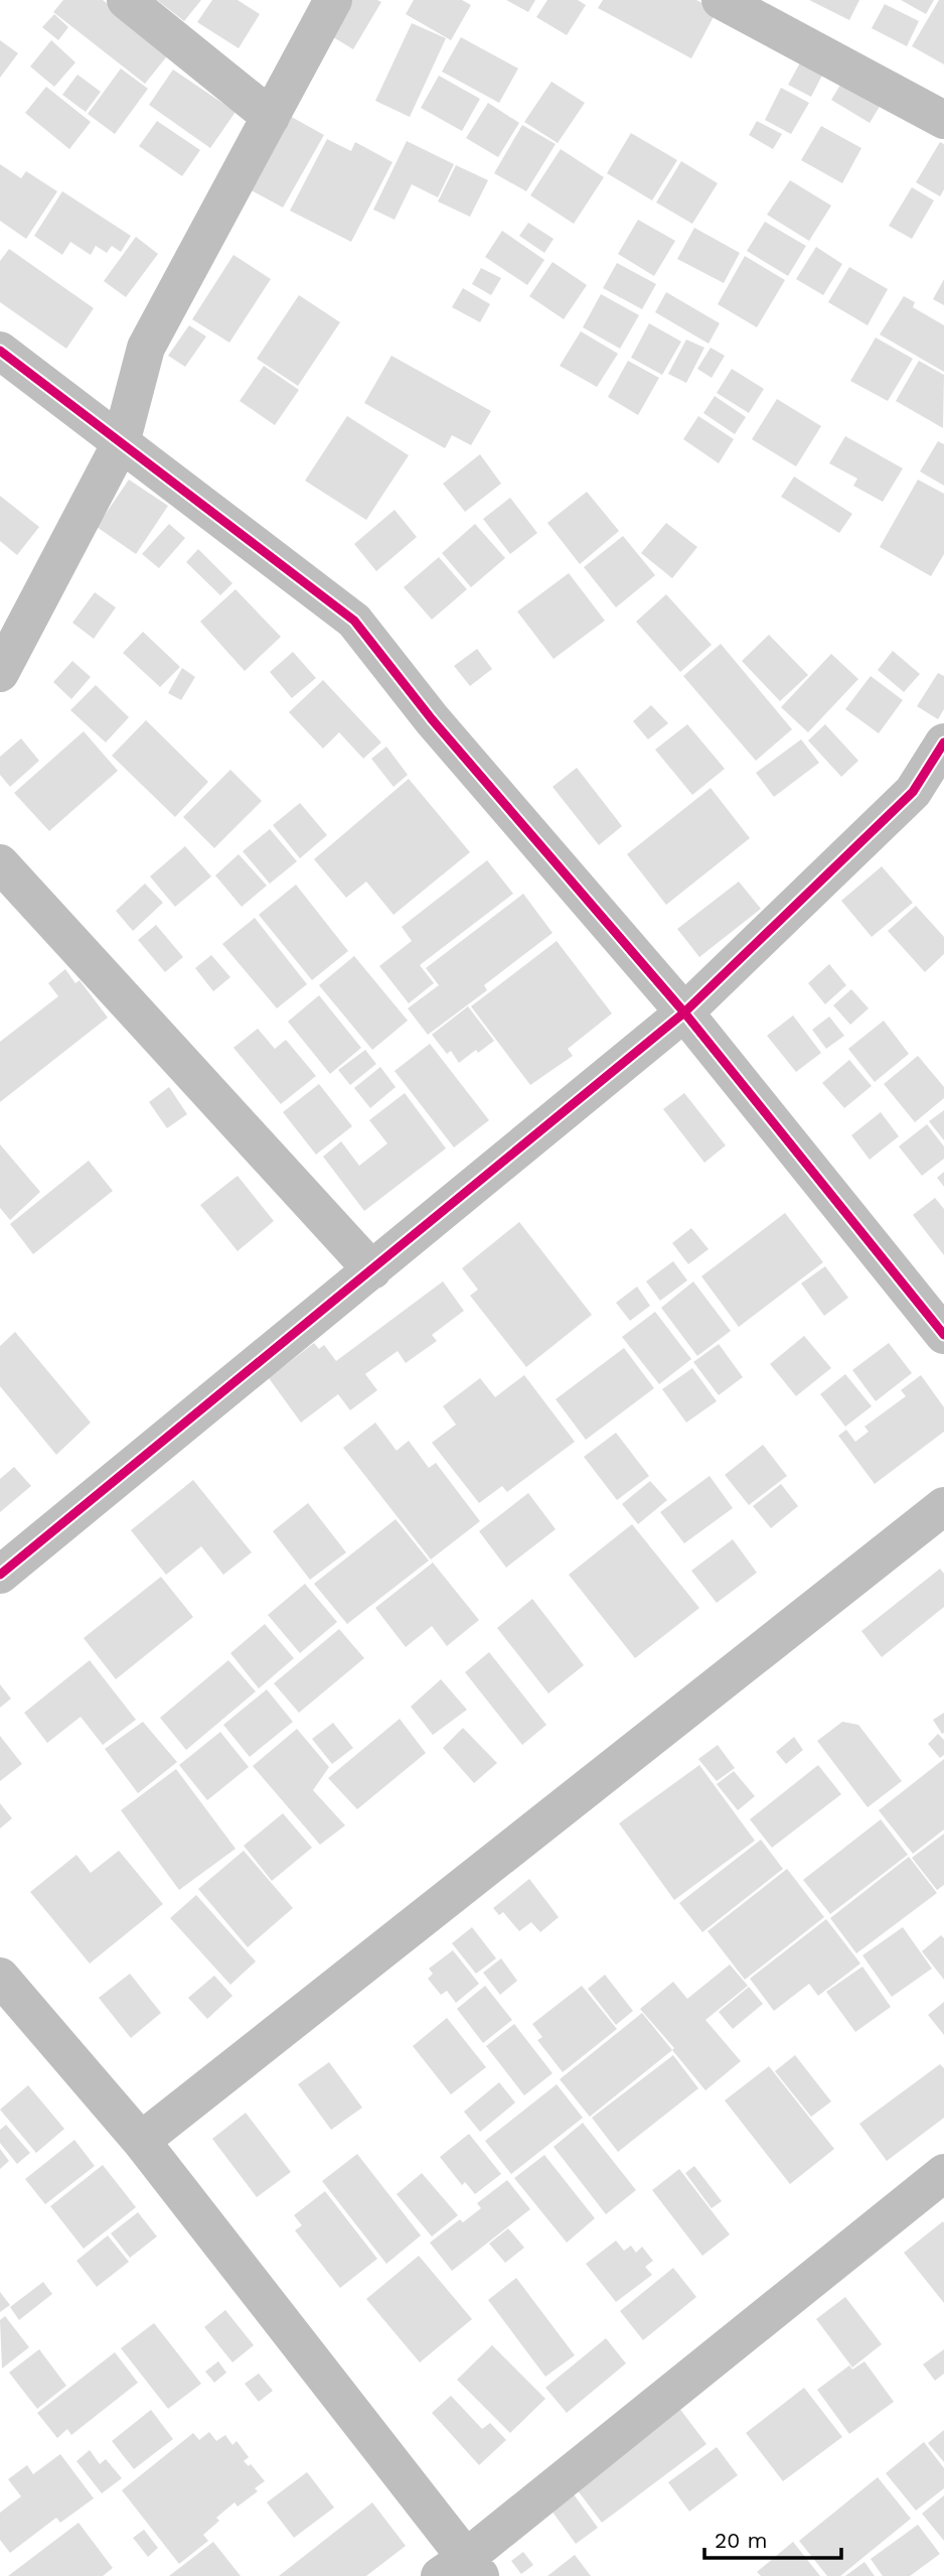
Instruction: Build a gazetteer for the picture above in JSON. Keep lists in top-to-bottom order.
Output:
{
  "scale_bar": "20 m"
}
